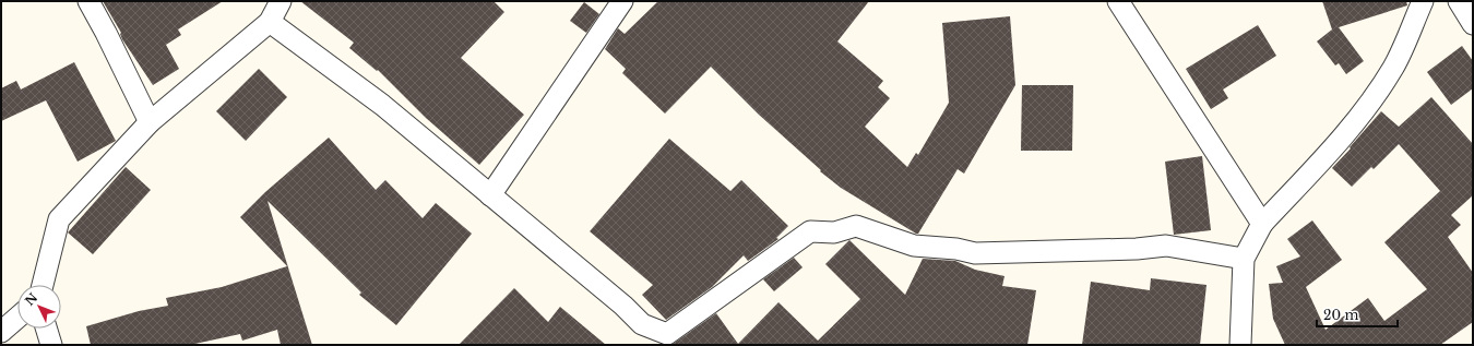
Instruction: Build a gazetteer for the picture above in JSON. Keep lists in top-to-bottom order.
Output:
{
  "scale_bar": "20 m",
  "north": "top left"
}
